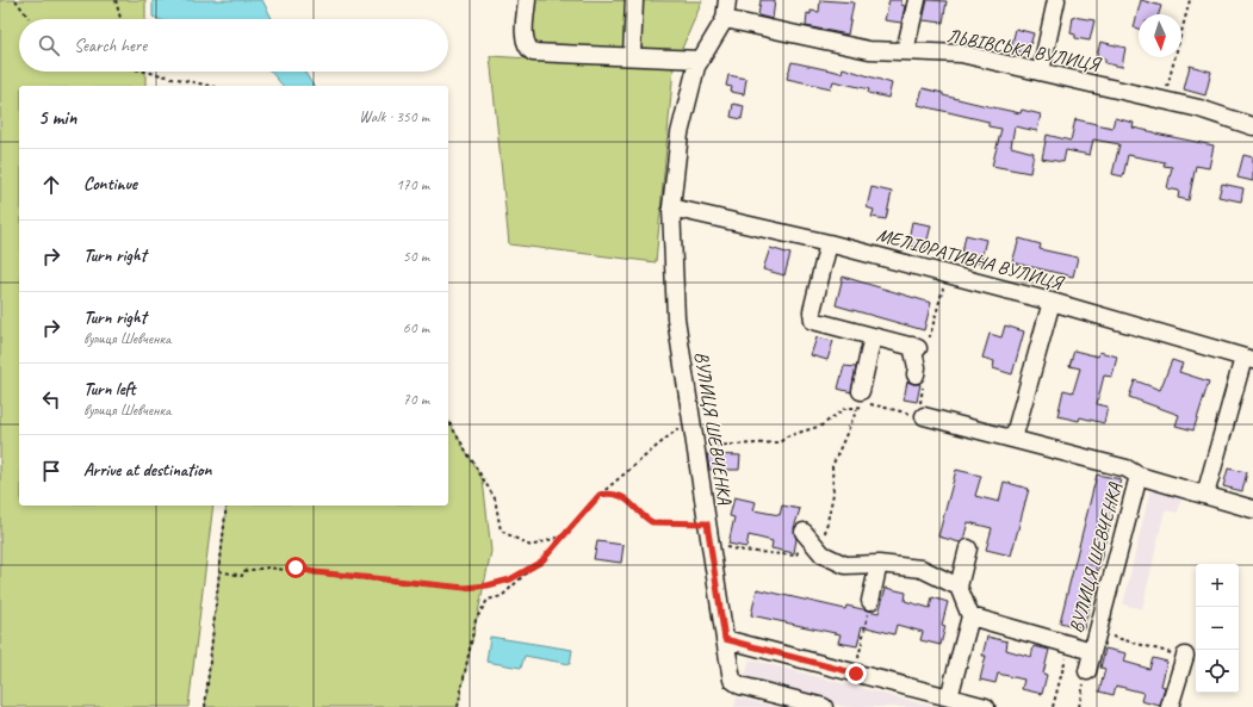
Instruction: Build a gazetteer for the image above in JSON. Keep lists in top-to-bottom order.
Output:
{
  "streets": {
    "street": ["ЛЬВІВСЬКА ВУЛИЦЯ", "МЕЛІОРАТИВНА ВУЛИЦЯ", "ВУЛИЦЯ ШЕВЧЕНКА"]
  },
  "crossings": [
    ["ЛЬВІВСЬКА ВУЛИЦЯ", "ВУЛИЦЯ ШЕВЧЕНКА"],
    ["МЕЛІОРАТИВНА ВУЛИЦЯ", "ВУЛИЦЯ ШЕВЧЕНКА"]
  ],
  "north": "bottom",
  "page": {
    "search": "Search here",
    "heading": ["5 min", "Walk · 350 m"],
    "list": [
      ["Continue", "170 m"],
      ["Turn right", "50 m"],
      ["Turn right", "вулиця Шевченка", "60 m"],
      ["Turn left", "вулиця Шевченка", "70 m"],
      "Arrive at destination"
    ],
    "map_buttons": ["+", "−"]
  }
}
